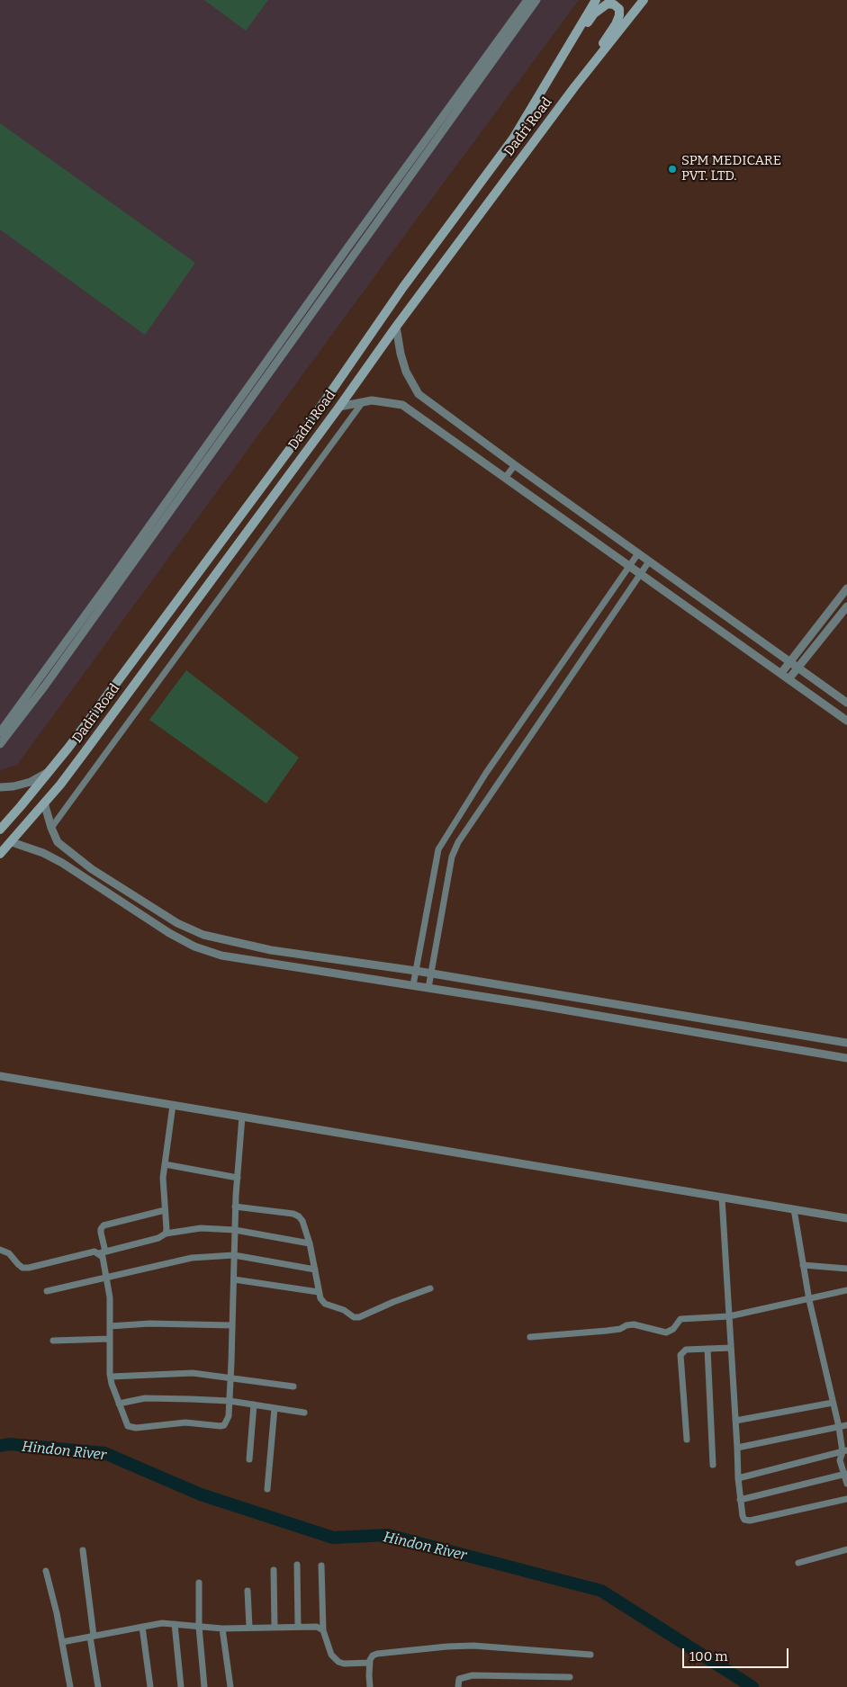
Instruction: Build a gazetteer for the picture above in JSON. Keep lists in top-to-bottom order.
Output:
{
  "streets": {
    "main road": ["Dadri Road"]
  },
  "water": ["Hindon River"],
  "places": ["SPM MEDICARE PVT. LTD."],
  "scale_bar": "100 m"
}
